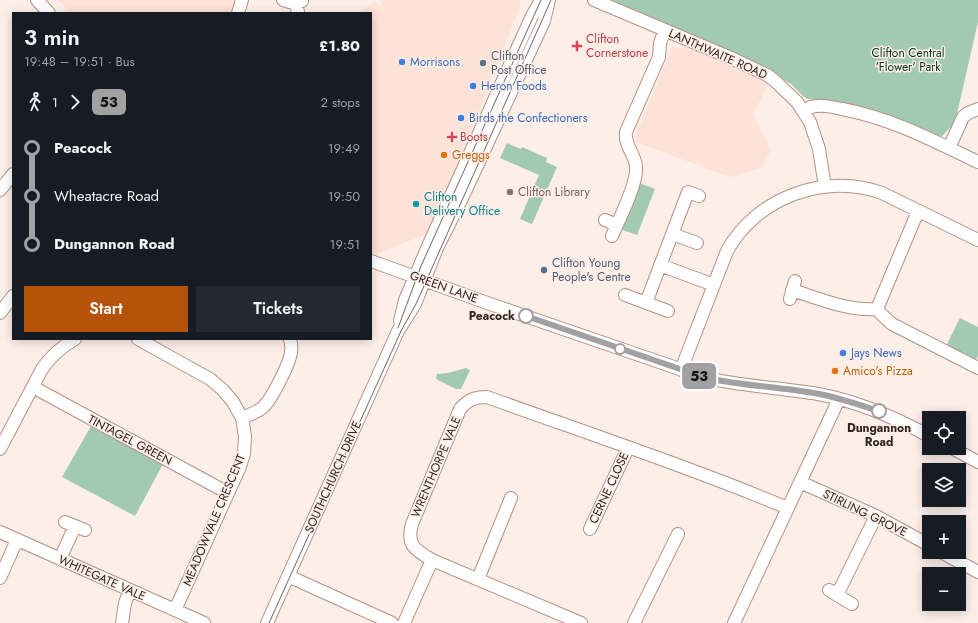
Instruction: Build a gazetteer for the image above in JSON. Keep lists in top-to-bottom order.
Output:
{
  "streets": {
    "street": [
      "LANTHWAITE ROAD",
      "GREEN LANE",
      "TINTAGEL GREEN",
      "WRENTHORPE VALE",
      "SOUTHCHURCH DRIVE",
      "CERNE CLOSE",
      "STIRLING GROVE",
      "MEADOWVALE CRESCENT",
      "WHITEGATE VALE"
    ]
  },
  "crossings": [
    ["GREEN LANE", "SOUTHCHURCH DRIVE"],
    ["TINTAGEL GREEN", "MEADOWVALE CRESCENT"],
    ["WRENTHORPE VALE", "CERNE CLOSE"],
    ["MEADOWVALE CRESCENT", "WHITEGATE VALE"]
  ],
  "parks": ["Clifton Central 'Flower' Park"],
  "places": {
    "health": ["Clifton Cornerstone", "Boots"],
    "other": [
      "Morrisons",
      "Clifton Post Office",
      "Heron Foods",
      "Birds the Confectioners",
      "Greggs",
      "Clifton Library",
      "Clifton Delivery Office",
      "Clifton Young People's Centre",
      "Peacock",
      "Jays News",
      "Amico's Pizza",
      "Dungannon Road"
    ]
  },
  "lines": ["bus line 53"],
  "page": {
    "on_map": "53",
    "heading": ["3 min", "19:48 – 19:51 · Bus", "£1.80"],
    "legs": ["1", "53", "2 stops"],
    "list": [
      {
        "name": "Peacock",
        "value": "19:49"
      },
      {
        "name": "Wheatacre Road",
        "value": "19:50"
      },
      {
        "name": "Dungannon Road",
        "value": "19:51"
      }
    ],
    "buttons": ["Start", "Tickets"],
    "map_buttons": ["+", "−"]
  }
}
